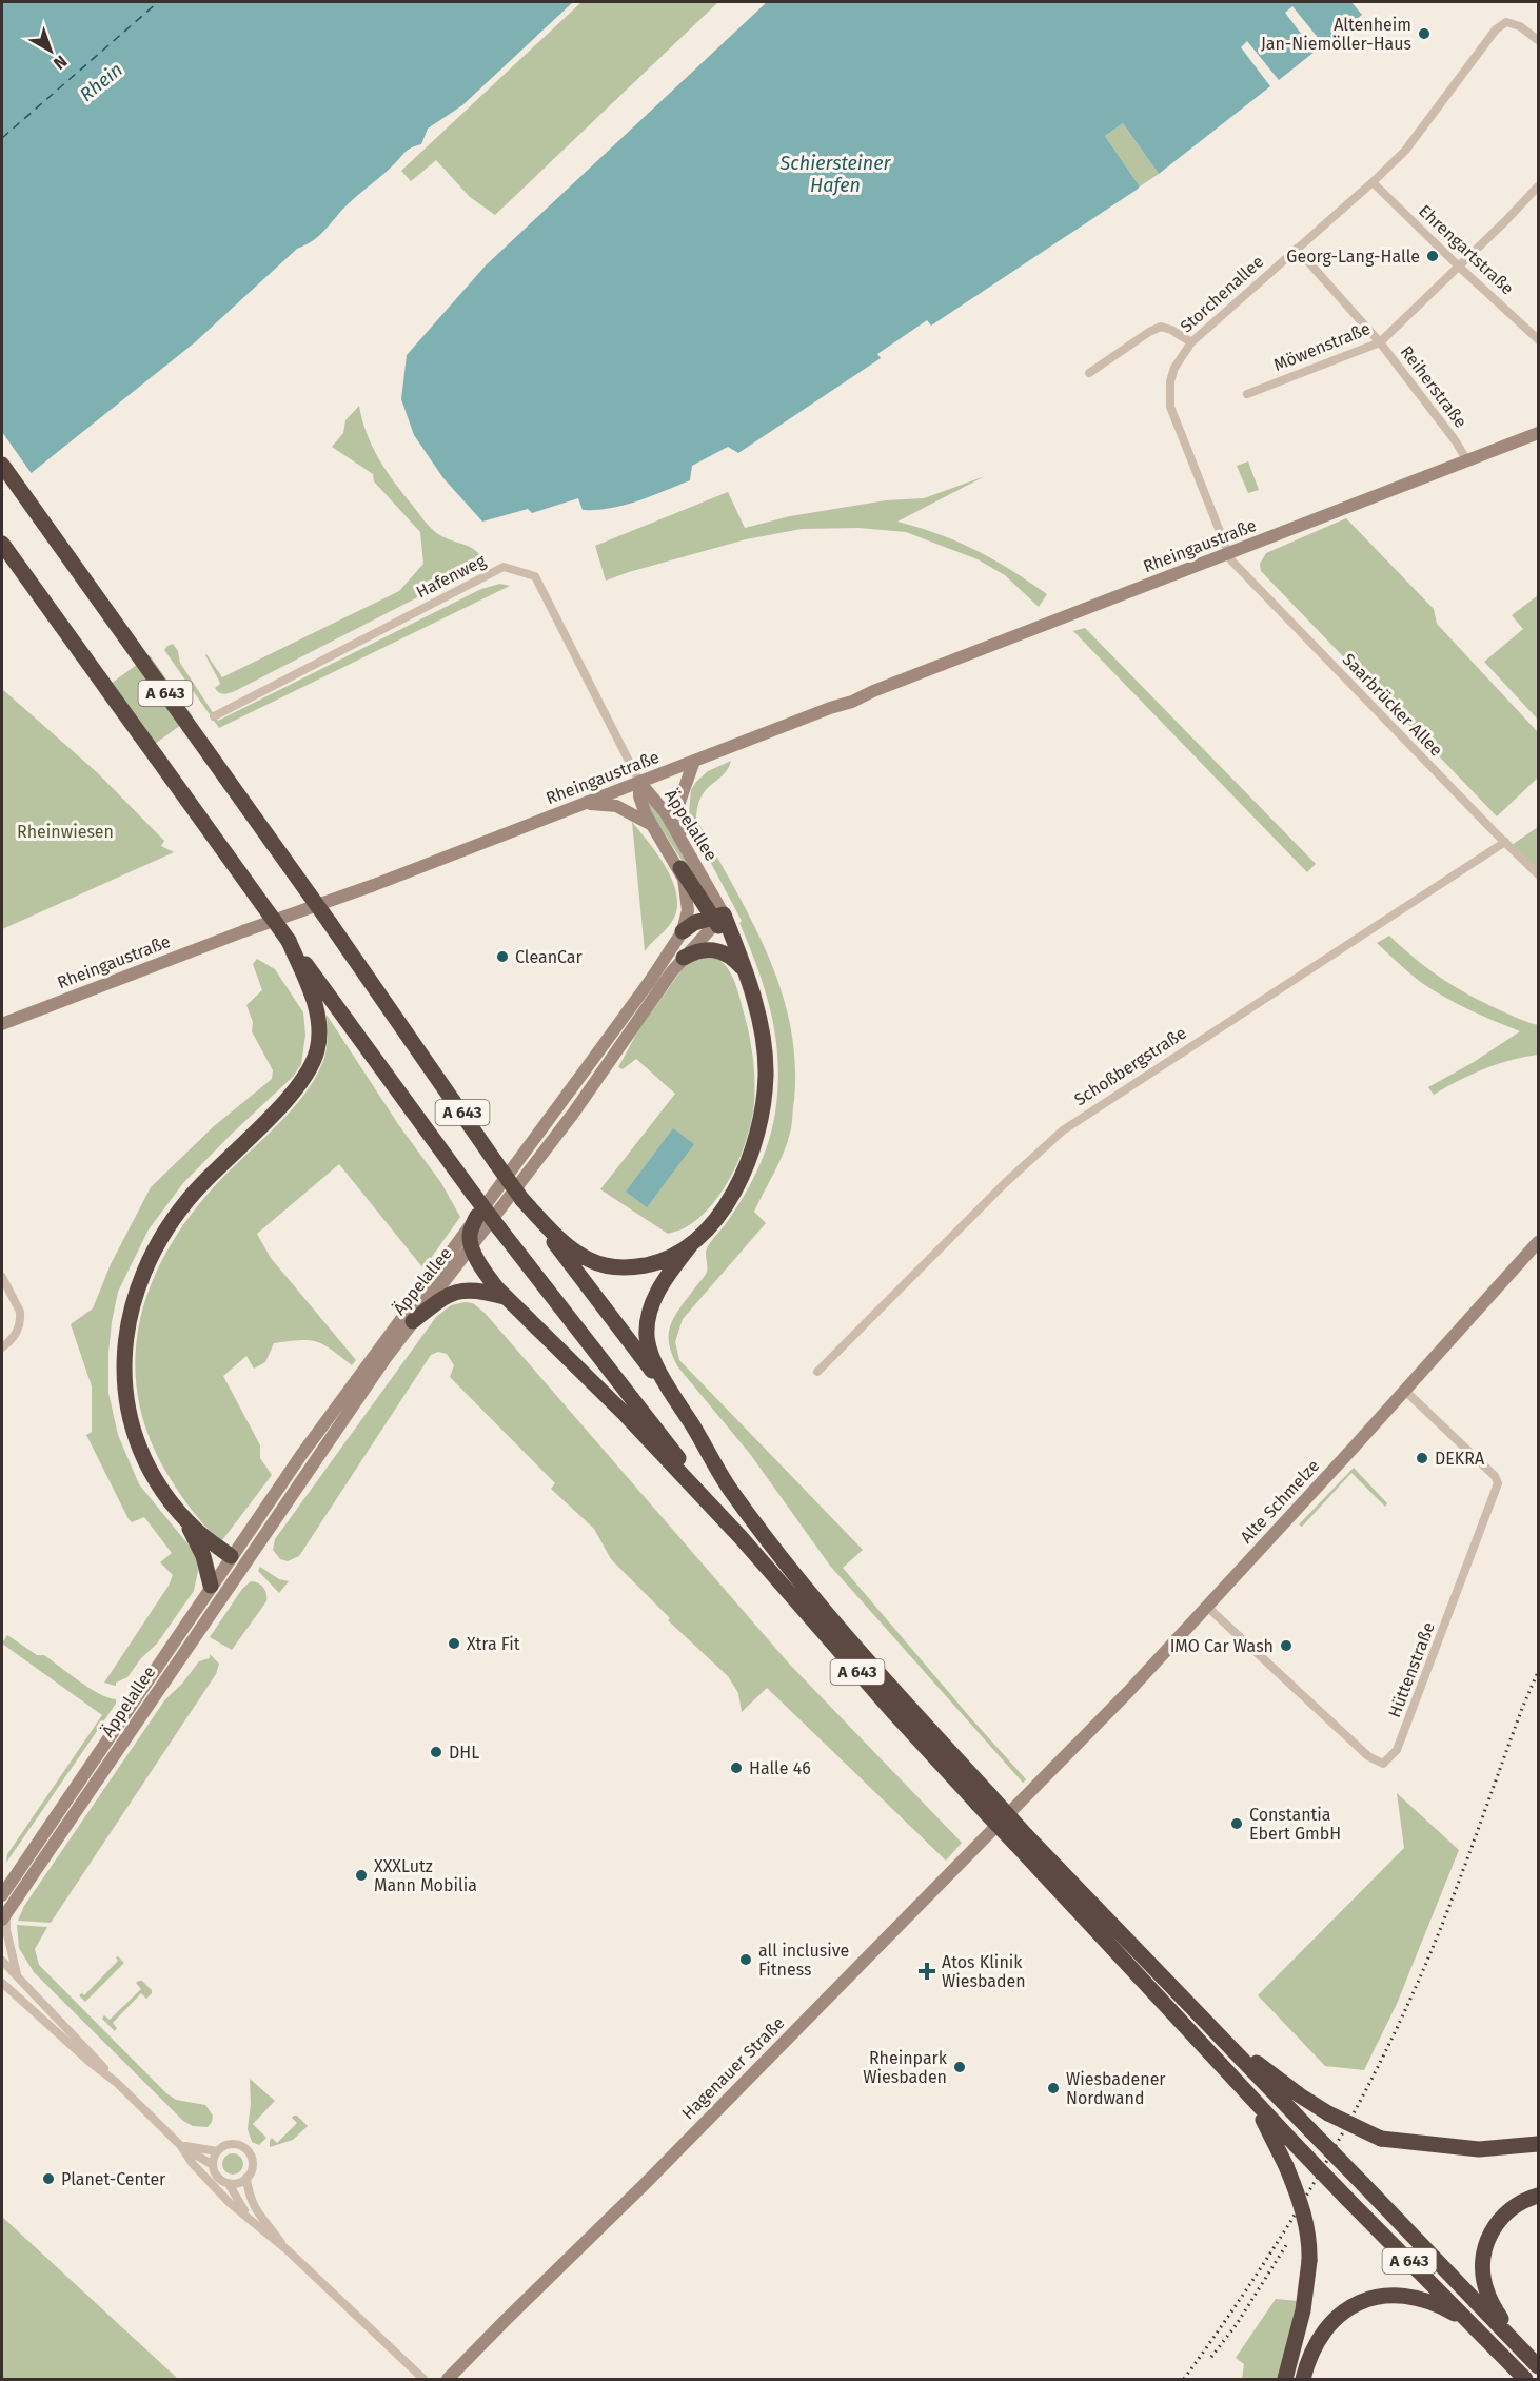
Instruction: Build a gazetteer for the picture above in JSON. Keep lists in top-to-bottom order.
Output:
{
  "streets": {
    "highway": ["A 643"],
    "main road": [
      "Rheingaustraße",
      "Äppelallee",
      "Alte Schmelze",
      "Hagenauer Straße"
    ],
    "street": [
      "Ehrengartstraße",
      "Storchenallee",
      "Möwenstraße",
      "Reiherstraße",
      "Hafenweg",
      "Saarbrücker Allee",
      "Schoßbergstraße",
      "Hüttenstraße"
    ]
  },
  "crossings": [
    ["Ehrengartstraße", "Storchenallee"],
    ["Ehrengartstraße", "Möwenstraße"],
    ["Storchenallee", "Reiherstraße"],
    ["Storchenallee", "Rheingaustraße"],
    ["Storchenallee", "Saarbrücker Allee"],
    ["Möwenstraße", "Reiherstraße"],
    ["Reiherstraße", "Rheingaustraße"],
    ["Rheingaustraße", "Hafenweg"],
    ["Rheingaustraße", "Saarbrücker Allee"],
    ["Rheingaustraße", "Äppelallee"],
    ["Hafenweg", "Äppelallee"],
    ["Saarbrücker Allee", "Schoßbergstraße"],
    ["Alte Schmelze", "Hüttenstraße"],
    ["Alte Schmelze", "Hagenauer Straße"]
  ],
  "water": ["Rhein", "Schiersteiner Hafen"],
  "parks": ["Rheinwiesen"],
  "places": {
    "other": [
      "Altenheim Jan-Niemöller-Haus",
      "Georg-Lang-Halle",
      "CleanCar",
      "DEKRA",
      "Xtra Fit",
      "IMO Car Wash",
      "DHL",
      "Halle 46",
      "Constantia Ebert GmbH",
      "XXXLutz Mann Mobilia",
      "all inclusive Fitness",
      "Rheinpark Wiesbaden",
      "Wiesbadener Nordwand",
      "Planet-Center"
    ],
    "health": ["Atos Klinik Wiesbaden"]
  },
  "north": "bottom right"
}
